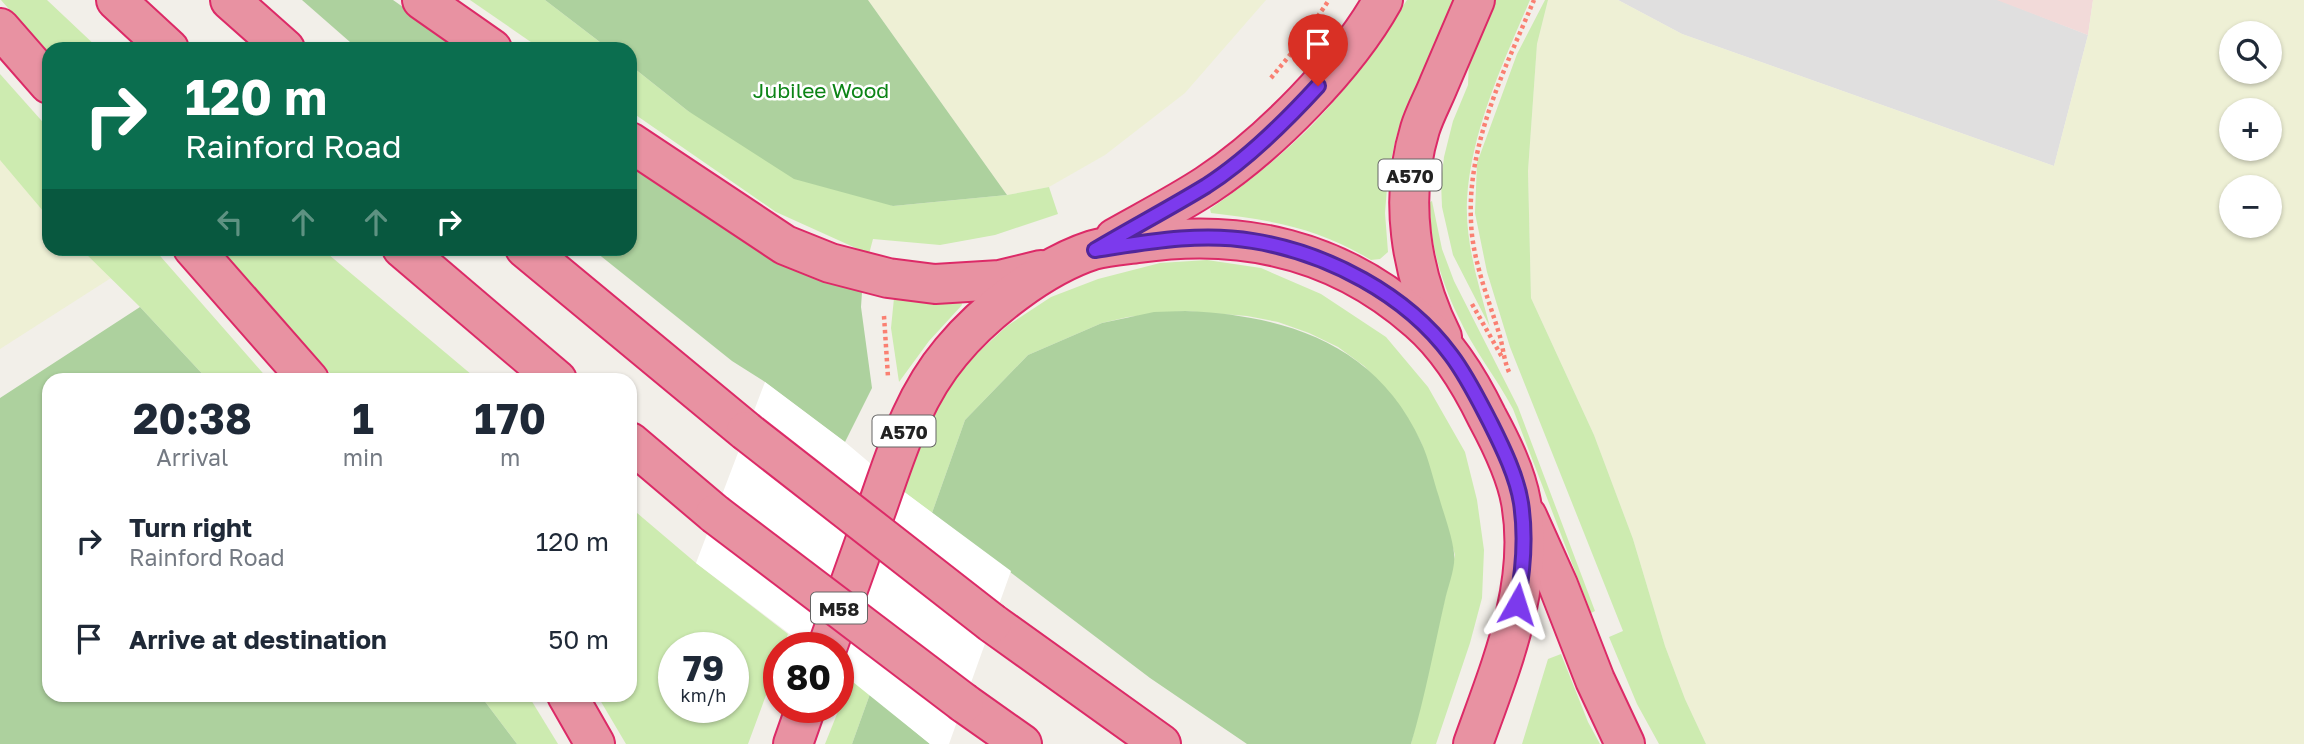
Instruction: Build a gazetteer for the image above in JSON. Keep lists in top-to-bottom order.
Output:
{
  "streets": {
    "highway": ["A570", "M58"]
  },
  "parks": ["Jubilee Wood"],
  "page": {
    "map_buttons": ["+", "−"],
    "turn": ["120 m", "Rainford Road"],
    "eta": [
      "20:38",
      "Arrival",
      "1",
      "min",
      "170",
      "m"
    ],
    "list": [
      {
        "name": "Turn right",
        "note": "Rainford Road",
        "value": "120 m"
      },
      {
        "name": "Arrive at destination",
        "value": "50 m"
      }
    ],
    "speed": "79 km/h",
    "limit": "80"
  }
}
